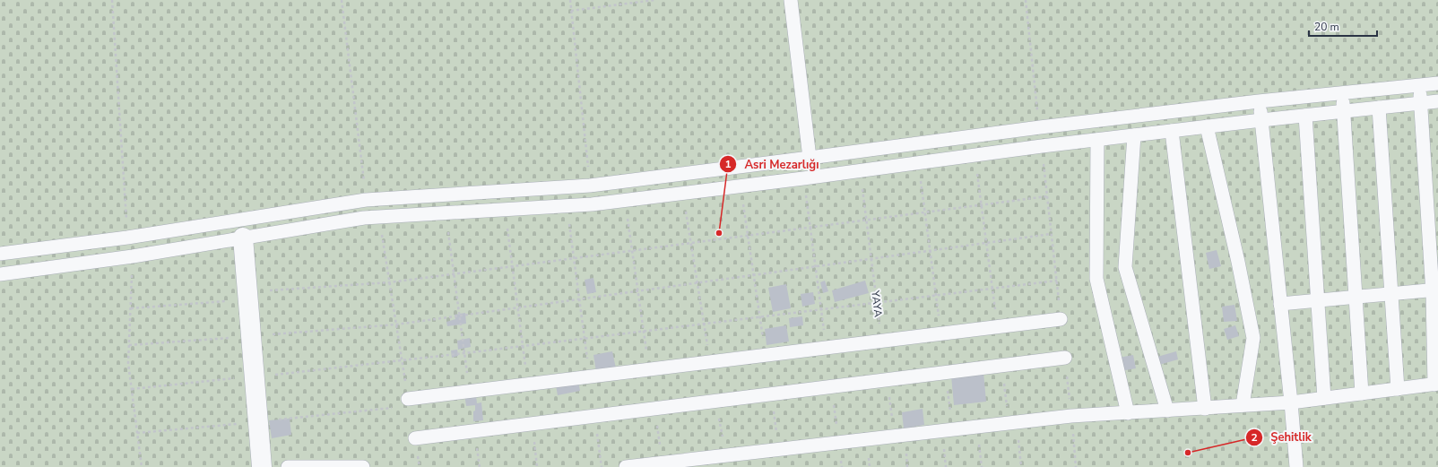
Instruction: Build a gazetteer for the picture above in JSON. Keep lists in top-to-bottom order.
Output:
{
  "streets": {
    "path": ["YAYA"]
  },
  "places": ["Asri Mezarlığı", "Şehitlik"],
  "scale_bar": "20 m"
}
